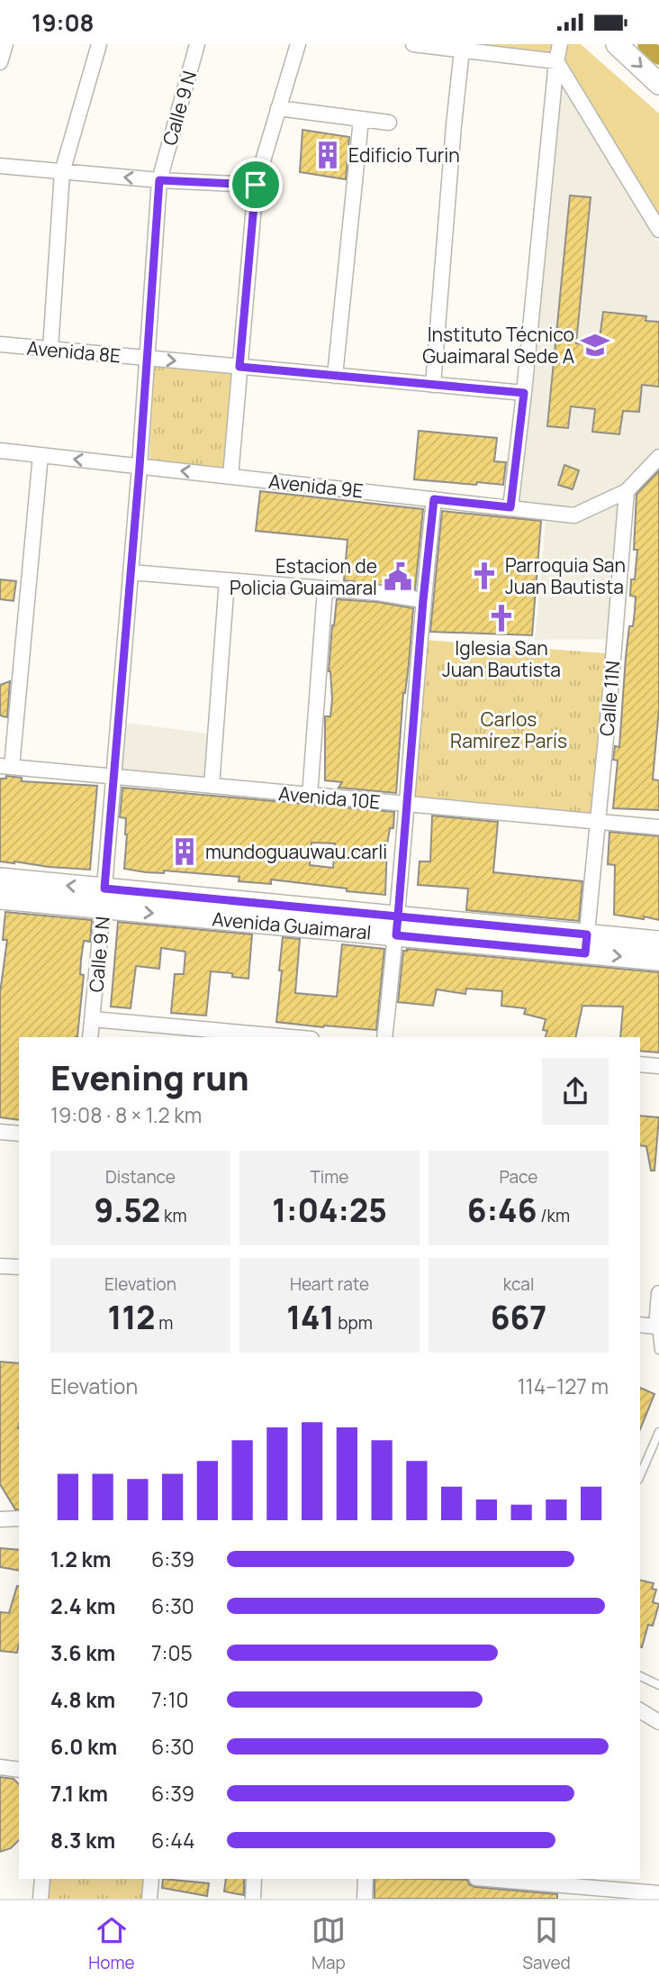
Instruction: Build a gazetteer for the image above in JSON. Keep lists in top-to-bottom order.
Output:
{
  "streets": {
    "street": [
      "Calle 9 N",
      "Avenida 8E",
      "Avenida 9E",
      "Calle 11N",
      "Avenida 10E",
      "Avenida Guaimaral"
    ]
  },
  "crossings": [
    ["Calle 9 N", "Avenida 8E"],
    ["Calle 9 N", "Avenida 9E"],
    ["Calle 9 N", "Avenida 10E"],
    ["Calle 9 N", "Avenida Guaimaral"],
    ["Avenida 9E", "Calle 11N"],
    ["Calle 11N", "Avenida 10E"],
    ["Calle 11N", "Avenida Guaimaral"]
  ],
  "parks": ["Carlos Ramírez París"],
  "places": {
    "building": ["Edificio Turin", "mundoguauwau.carli"],
    "school or university": ["Instituto Técnico Guaimaral Sede A"],
    "church": ["Parroquia San Juan Bautista", "Iglesia San Juan Bautista"],
    "public building": ["Estacion de Policia Guaimaral"]
  },
  "page": {
    "status": "19:08",
    "heading": ["Evening run", "19:08 · 8 × 1.2 km"],
    "stats": [
      ["Distance", "9.52 km"],
      ["Time", "1:04:25"],
      ["Pace", "6:46 /km"],
      ["Elevation", "112 m"],
      ["Heart rate", "141 bpm"],
      ["kcal", "667"]
    ],
    "chart": ["Elevation", "114–127 m"],
    "list": [
      {
        "name": "1.2 km",
        "note": "6:39"
      },
      {
        "name": "2.4 km",
        "note": "6:30"
      },
      {
        "name": "3.6 km",
        "note": "7:05"
      },
      {
        "name": "4.8 km",
        "note": "7:10"
      },
      {
        "name": "6.0 km",
        "note": "6:30"
      },
      {
        "name": "7.1 km",
        "note": "6:39"
      },
      {
        "name": "8.3 km",
        "note": "6:44"
      }
    ],
    "tabs": ["Home", "Map", "Saved"]
  }
}
